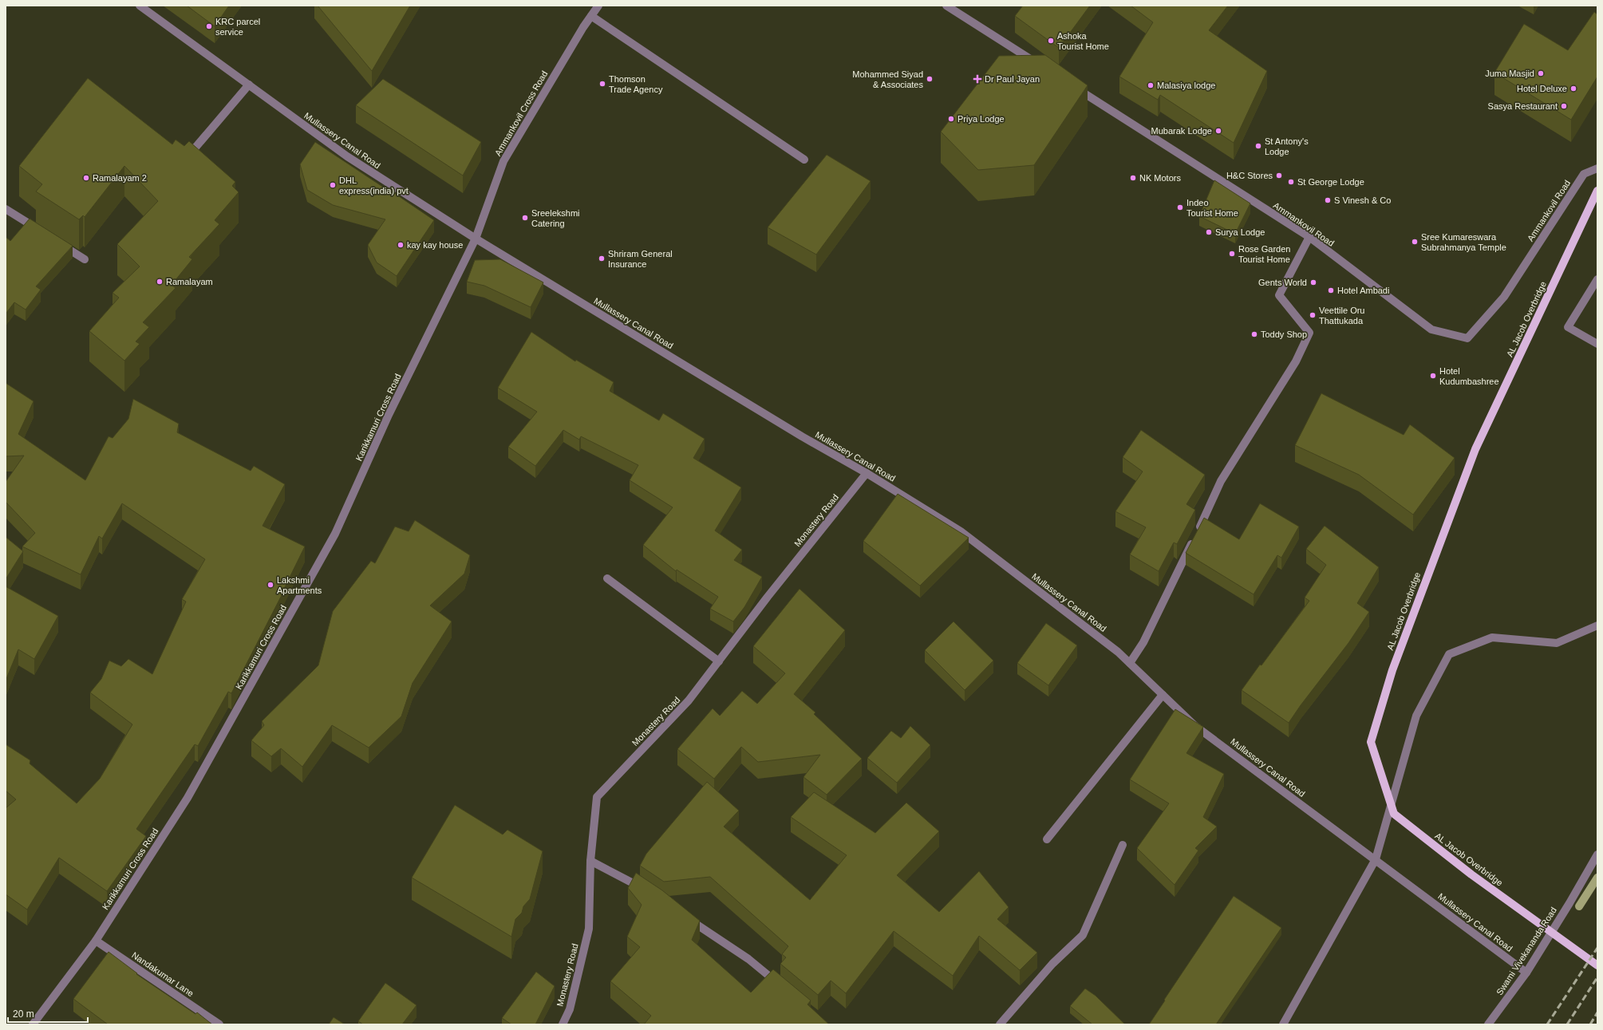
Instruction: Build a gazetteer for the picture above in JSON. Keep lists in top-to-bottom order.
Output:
{
  "streets": {
    "main road": ["AL Jacob Overbridge"],
    "street": [
      "Ammankovil Cross Road",
      "Mullassery Canal Road",
      "Ammankovil Road",
      "Karikkamuri Cross Road",
      "Monastery Road",
      "Swami Vivekananda Road",
      "Nandakumar Lane"
    ]
  },
  "crossings": [
    ["Ammankovil Cross Road", "Mullassery Canal Road"],
    ["Ammankovil Cross Road", "Karikkamuri Cross Road"],
    ["Mullassery Canal Road", "Karikkamuri Cross Road"],
    ["Mullassery Canal Road", "Monastery Road"],
    ["Mullassery Canal Road", "Swami Vivekananda Road"],
    ["Karikkamuri Cross Road", "Nandakumar Lane"]
  ],
  "places": {
    "other": [
      "KRC parcel service",
      "Ashoka Tourist Home",
      "Juma Masjid",
      "Mohammed Siyad & Associates",
      "Thomson Trade Agency",
      "Malasiya lodge",
      "Hotel Deluxe",
      "Sasya Restaurant",
      "Priya Lodge",
      "Mubarak Lodge",
      "St Antony's Lodge",
      "H&C Stores",
      "Ramalayam 2",
      "NK Motors",
      "St George Lodge",
      "DHL express(india) pvt",
      "S Vinesh & Co",
      "Indeo Tourist Home",
      "Sreelekshmi Catering",
      "Surya Lodge",
      "Sree Kumareswara Subrahmanya Temple",
      "kay kay house",
      "Rose Garden Tourist Home",
      "Shriram General Insurance",
      "Ramalayam",
      "Gents World",
      "Hotel Ambadi",
      "Veettile Oru Thattukada",
      "Toddy Shop",
      "Hotel Kudumbashree",
      "Lakshmi Apartments"
    ],
    "health": ["Dr Paul Jayan"]
  },
  "scale_bar": "20 m"
}
